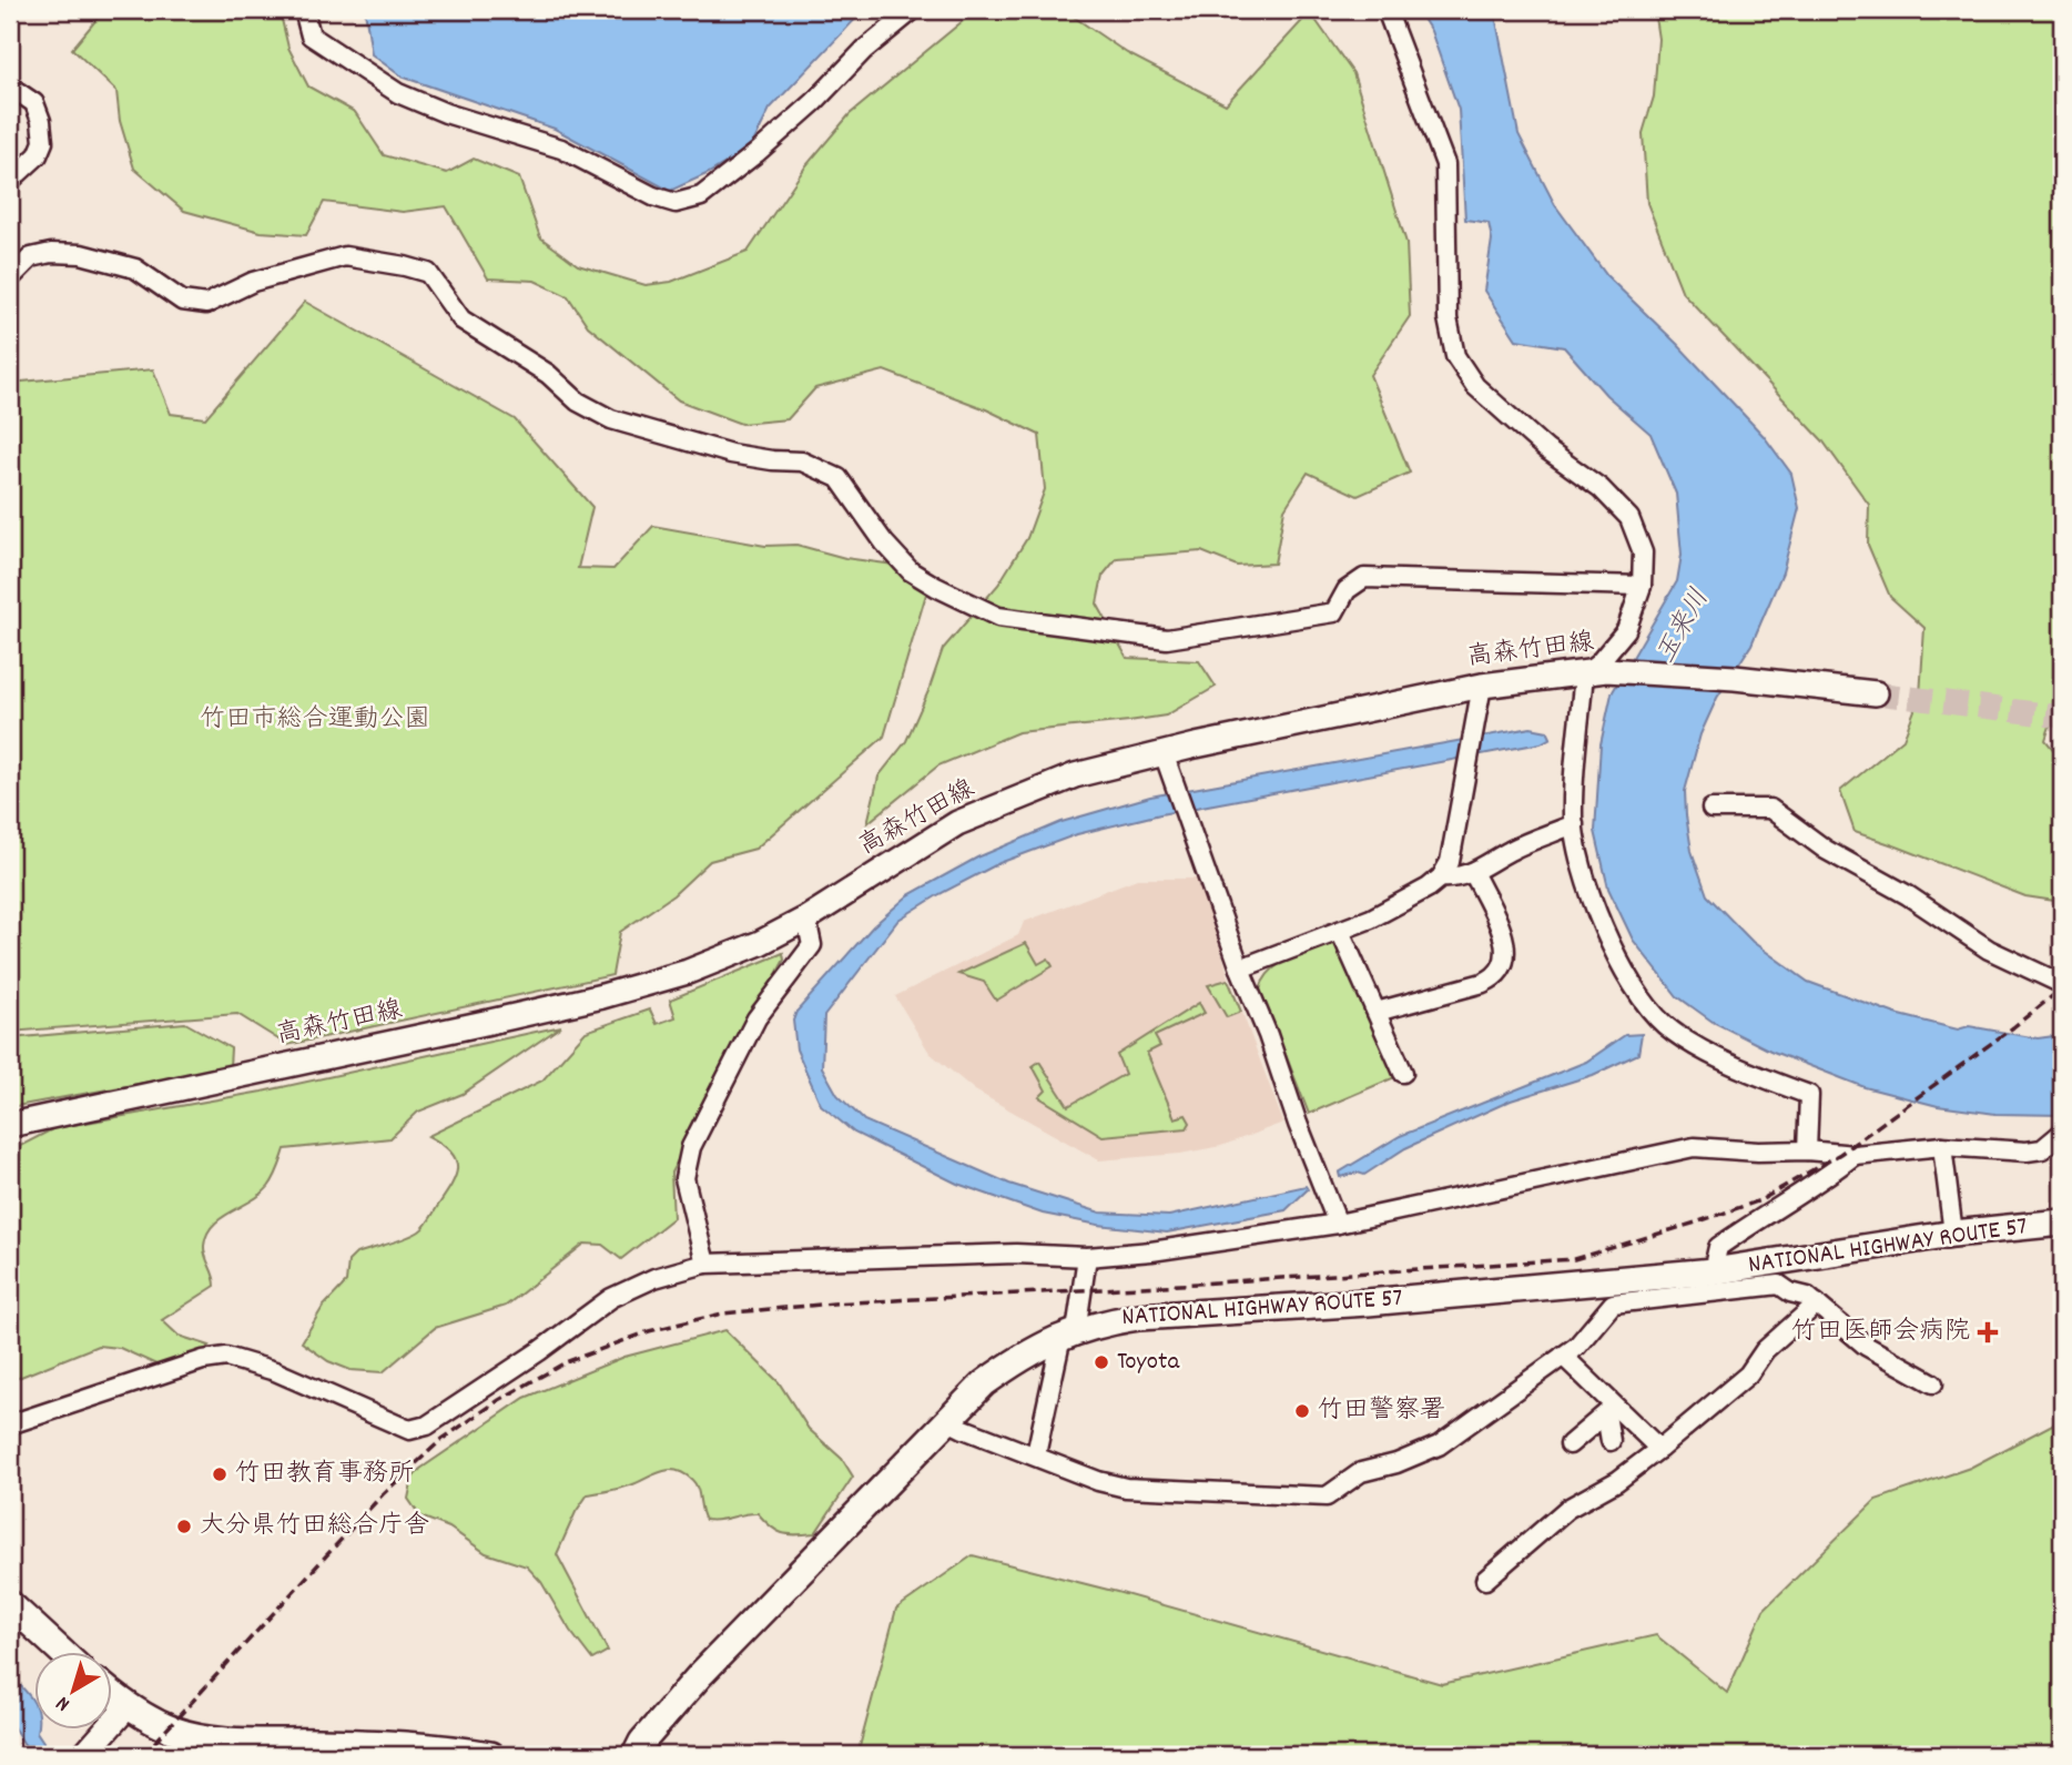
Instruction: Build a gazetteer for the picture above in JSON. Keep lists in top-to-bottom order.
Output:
{
  "streets": {
    "highway": ["NATIONAL HIGHWAY ROUTE 57"],
    "main road": ["高森竹田線"]
  },
  "water": ["玉来川"],
  "parks": ["竹田市総合運動公園"],
  "places": {
    "health": ["竹田医師会病院"],
    "other": [
      "Toyota",
      "竹田警察署",
      "竹田教育事務所",
      "大分県竹田総合庁舎"
    ]
  },
  "north": "bottom left"
}
